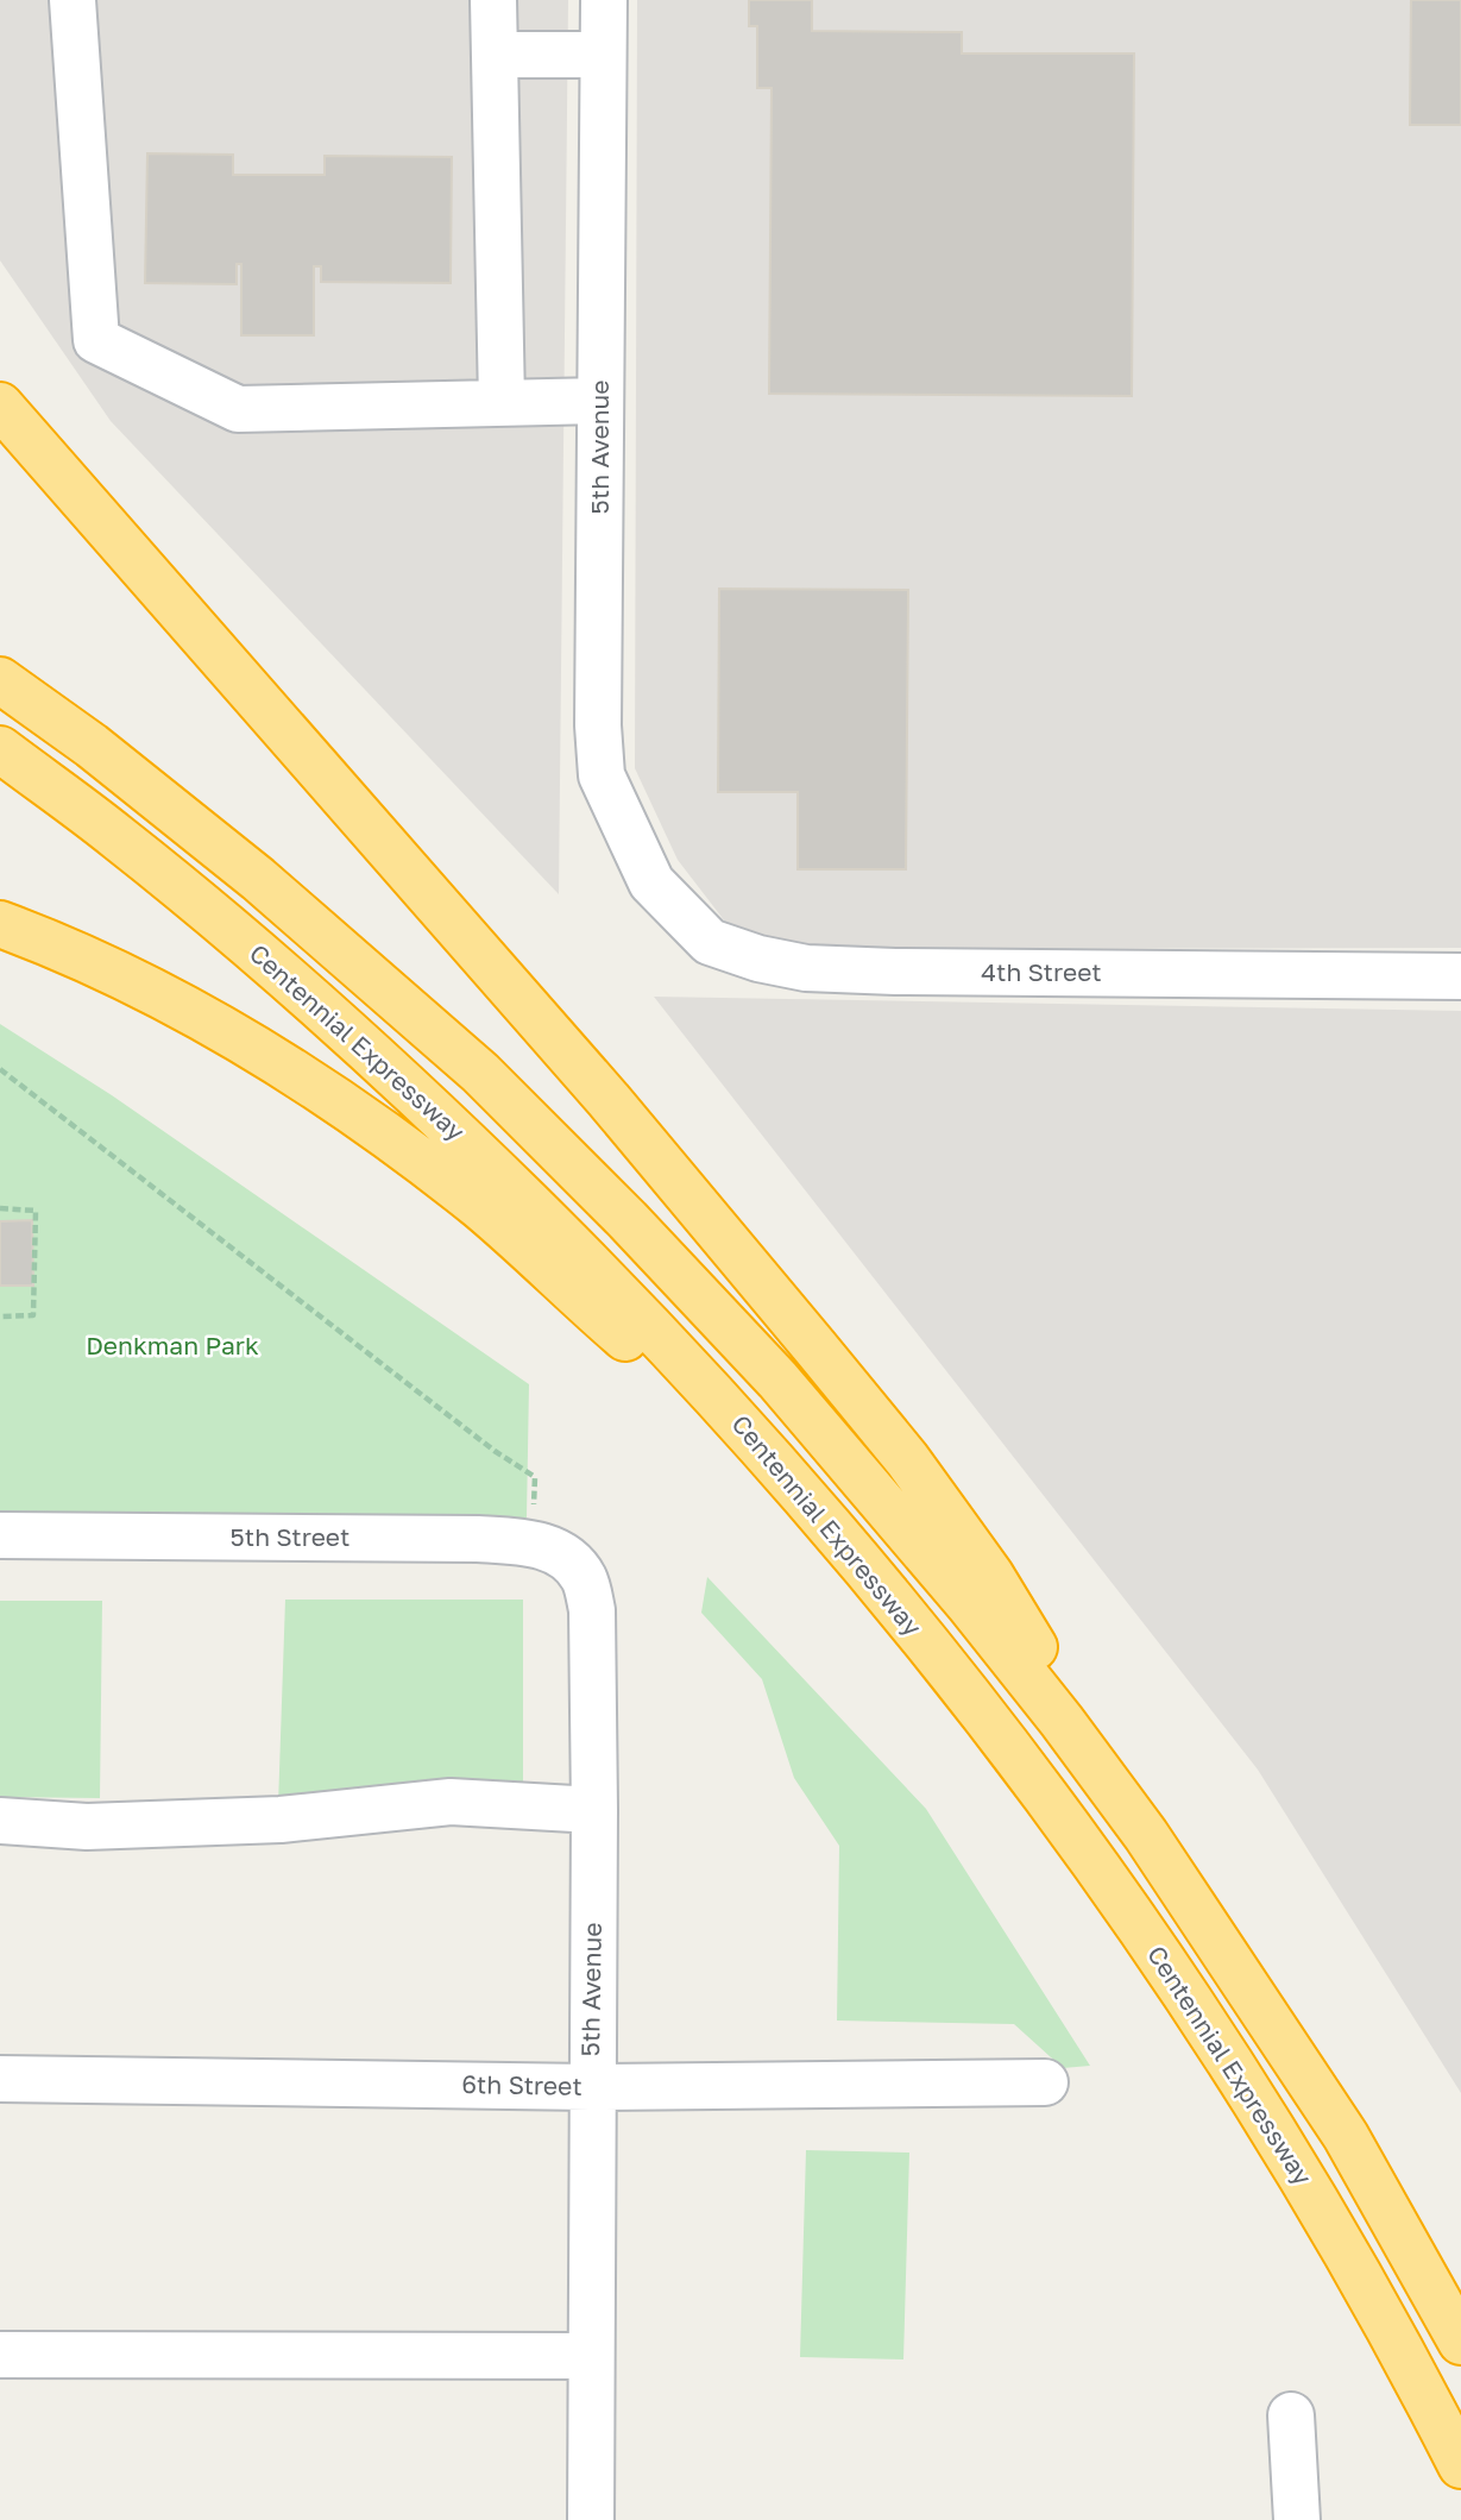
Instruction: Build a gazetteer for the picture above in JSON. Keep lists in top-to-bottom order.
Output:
{
  "streets": {
    "highway": ["Centennial Expressway"],
    "street": [
      "5th Avenue",
      "4th Street",
      "5th Street",
      "6th Street"
    ]
  },
  "crossings": [
    ["5th Avenue", "4th Street"],
    ["5th Avenue", "5th Street"],
    ["5th Avenue", "6th Street"]
  ],
  "parks": ["Denkman Park"]
}
